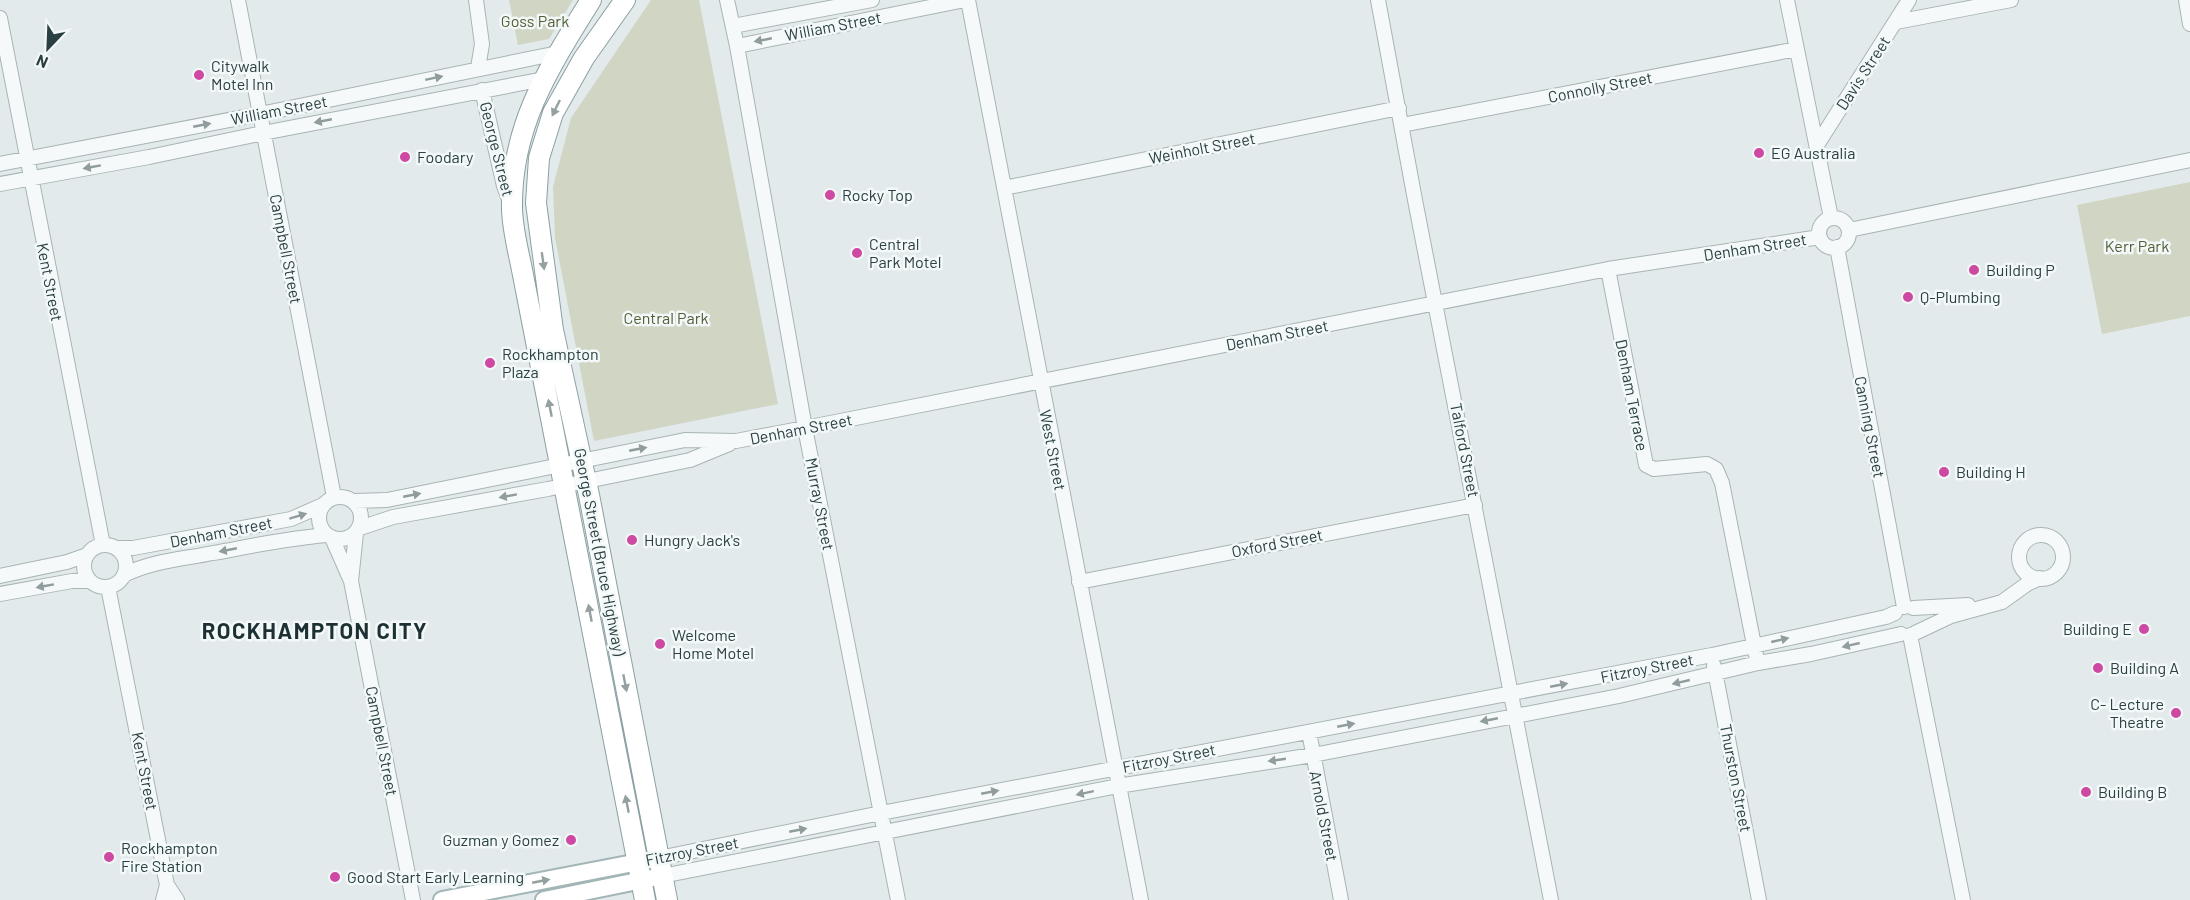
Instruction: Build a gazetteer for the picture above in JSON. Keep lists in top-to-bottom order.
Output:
{
  "streets": {
    "highway": ["George Street (Bruce Highway)"],
    "main road": ["Fitzroy Street"],
    "street": [
      "William Street",
      "Davis Street",
      "Connolly Street",
      "Weinholt Street",
      "George Street",
      "Denham Street",
      "Campbell Street",
      "Kent Street",
      "Denham Terrace",
      "Canning Street",
      "West Street",
      "Talford Street",
      "Murray Street",
      "Oxford Street",
      "Thurston Street",
      "Arnold Street"
    ]
  },
  "crossings": [
    ["William Street", "George Street"],
    ["William Street", "Campbell Street"],
    ["William Street", "Kent Street"],
    ["William Street", "West Street"],
    ["William Street", "Murray Street"],
    ["William Street", "George Street (Bruce Highway)"],
    ["Connolly Street", "Talford Street"],
    ["Weinholt Street", "West Street"],
    ["Weinholt Street", "Talford Street"],
    ["George Street", "George Street (Bruce Highway)"],
    ["Denham Street", "Campbell Street"],
    ["Denham Street", "Kent Street"],
    ["Denham Street", "Denham Terrace"],
    ["Denham Street", "Canning Street"],
    ["Denham Street", "West Street"],
    ["Denham Street", "Talford Street"],
    ["Denham Street", "Murray Street"],
    ["Denham Street", "George Street (Bruce Highway)"],
    ["Denham Terrace", "Fitzroy Street"],
    ["Canning Street", "Fitzroy Street"],
    ["West Street", "Oxford Street"],
    ["West Street", "Fitzroy Street"],
    ["Talford Street", "Oxford Street"],
    ["Talford Street", "Fitzroy Street"],
    ["Murray Street", "Fitzroy Street"],
    ["George Street (Bruce Highway)", "Fitzroy Street"],
    ["Fitzroy Street", "Thurston Street"],
    ["Fitzroy Street", "Arnold Street"]
  ],
  "districts": ["ROCKHAMPTON CITY"],
  "parks": ["Goss Park", "Kerr Park", "Central Park"],
  "places": [
    "Citywalk Motel Inn",
    "EG Australia",
    "Foodary",
    "Rocky Top",
    "Central Park Motel",
    "Building P",
    "Q-Plumbing",
    "Rockhampton Plaza",
    "Building H",
    "Hungry Jack's",
    "Building E",
    "Welcome Home Motel",
    "Building A",
    "C- Lecture Theatre",
    "Building B",
    "Guzman y Gomez",
    "Rockhampton Fire Station",
    "Good Start Early Learning"
  ],
  "north": "bottom left"
}
